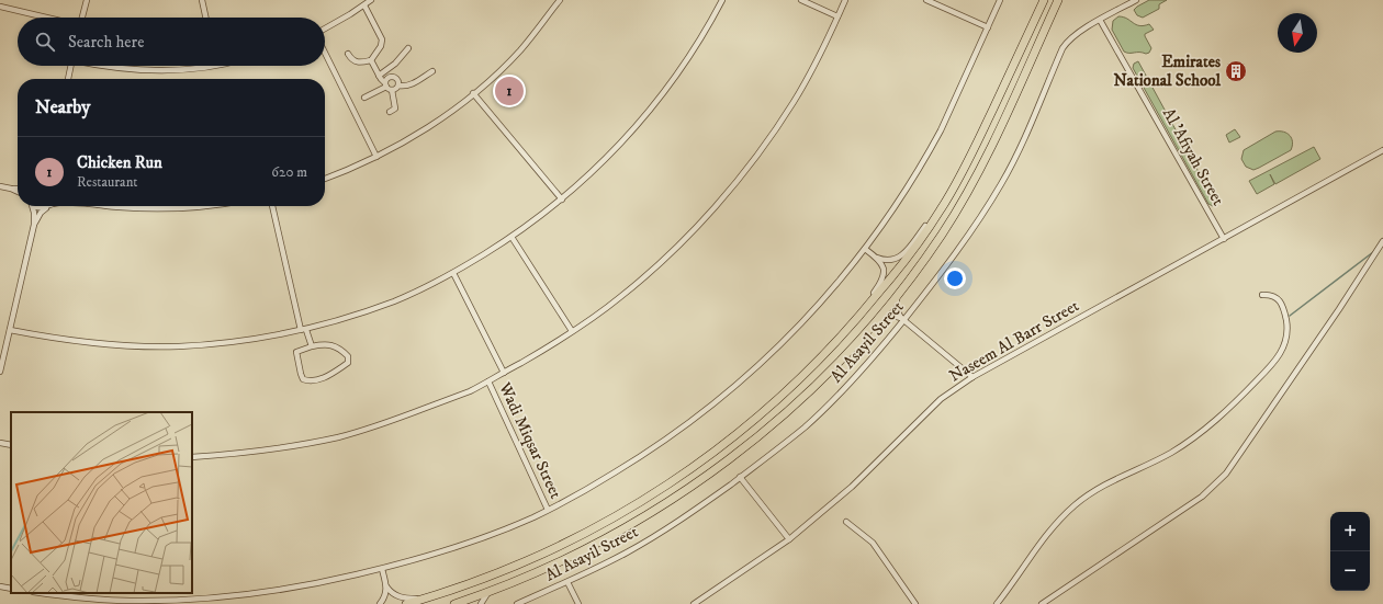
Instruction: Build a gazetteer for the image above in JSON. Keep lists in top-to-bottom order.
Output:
{
  "streets": {
    "street": [
      "Al 'Afiyah Street",
      "Naseem Al Barr Street",
      "Al Asayil Street",
      "Wadi Miqsar Street"
    ]
  },
  "crossings": [
    ["Al 'Afiyah Street", "Naseem Al Barr Street"],
    ["Al 'Afiyah Street", "Al Asayil Street"]
  ],
  "places": {
    "building": ["Emirates National School"]
  },
  "north": "bottom",
  "page": {
    "search": "Search here",
    "pins": "1",
    "heading": "Nearby",
    "list": [
      {
        "mark": "1",
        "name": "Chicken Run",
        "note": "Restaurant",
        "value": "620 m"
      }
    ],
    "map_buttons": ["+", "−"]
  }
}
